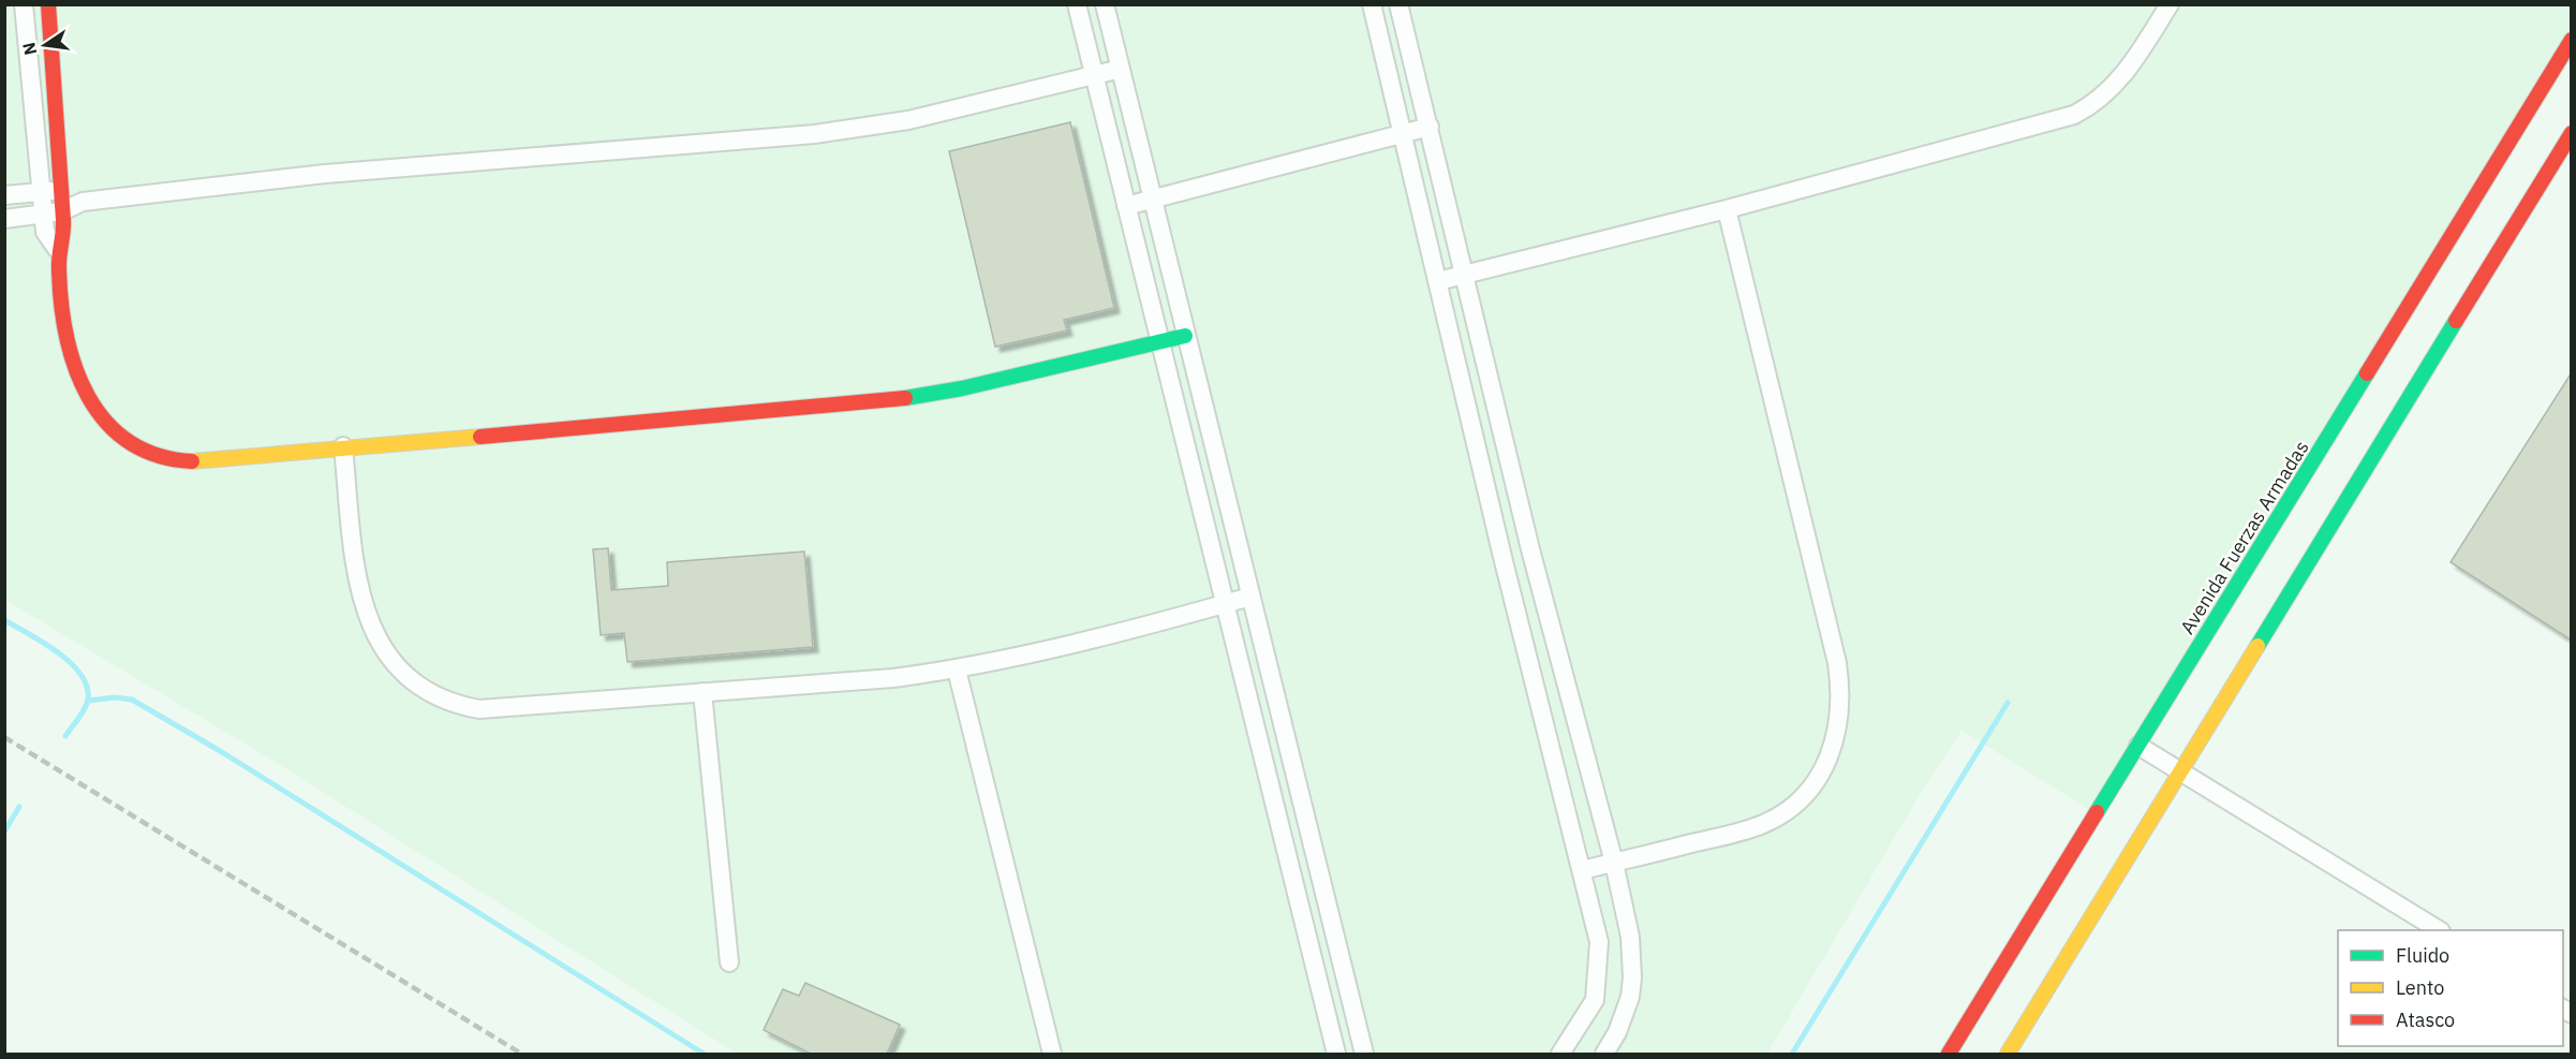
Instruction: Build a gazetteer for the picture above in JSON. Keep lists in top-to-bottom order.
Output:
{
  "streets": {
    "street": ["Avenida Fuerzas Armadas"]
  },
  "legend": ["Fluido", "Lento", "Atasco"],
  "north": "left"
}
